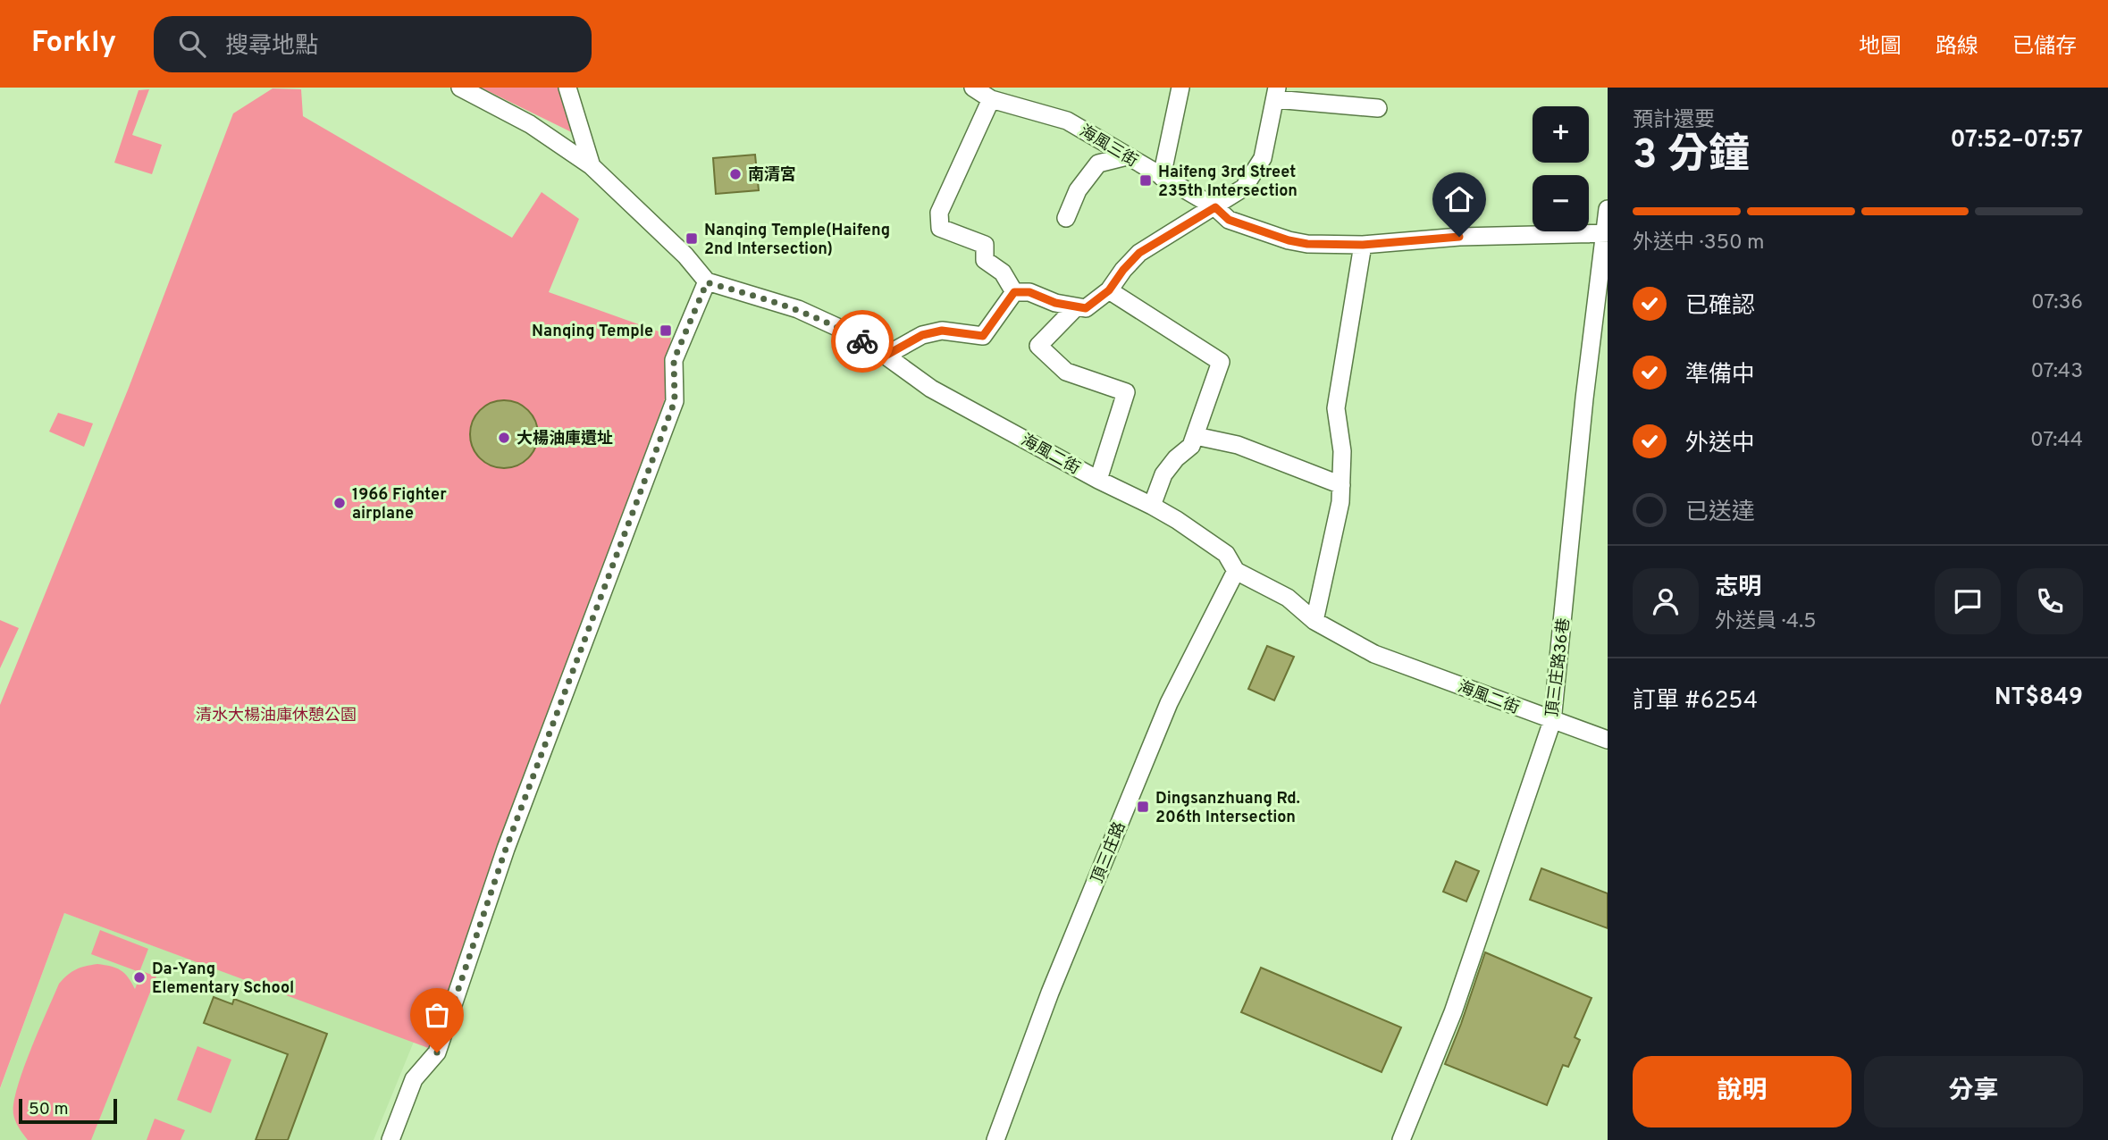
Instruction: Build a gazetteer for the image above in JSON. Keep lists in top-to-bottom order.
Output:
{
  "streets": {
    "street": [
      "海風三街",
      "海風二街",
      "頂三庄路36巷",
      "頂三庄路"
    ]
  },
  "crossings": [
    ["海風三街", "頂三庄路36巷"],
    ["海風二街", "頂三庄路36巷"],
    ["海風二街", "頂三庄路"]
  ],
  "parks": ["清水大楊油庫休憩公園"],
  "places": {
    "other": [
      "南清宮",
      "大楊油庫遺址",
      "1966 Fighter airplane",
      "Da-Yang Elementary School"
    ],
    "transit": [
      "Haifeng 3rd Street 235th Intersection",
      "Nanqing Temple(Haifeng 2nd Intersection)",
      "Nanqing Temple",
      "Dingsanzhuang Rd. 206th Intersection"
    ]
  },
  "scale_bar": "50 m",
  "page": {
    "header": "Forkly",
    "search": "搜尋地點",
    "nav": ["地圖", "路線", "已儲存"],
    "heading": ["3 分鐘", "預計還要", "07:52–07:57"],
    "panel": [
      "志明",
      "外送員 · 4.5",
      "訂單 #6254",
      "NT$849"
    ],
    "map_buttons": ["+", "−"],
    "bar": "外送中 · 350 m",
    "list": [
      ["已確認", "07:36"],
      ["準備中", "07:43"],
      ["外送中", "07:44"],
      "已送達"
    ],
    "buttons": ["說明", "分享"],
    "scale": "50 m"
  }
}
